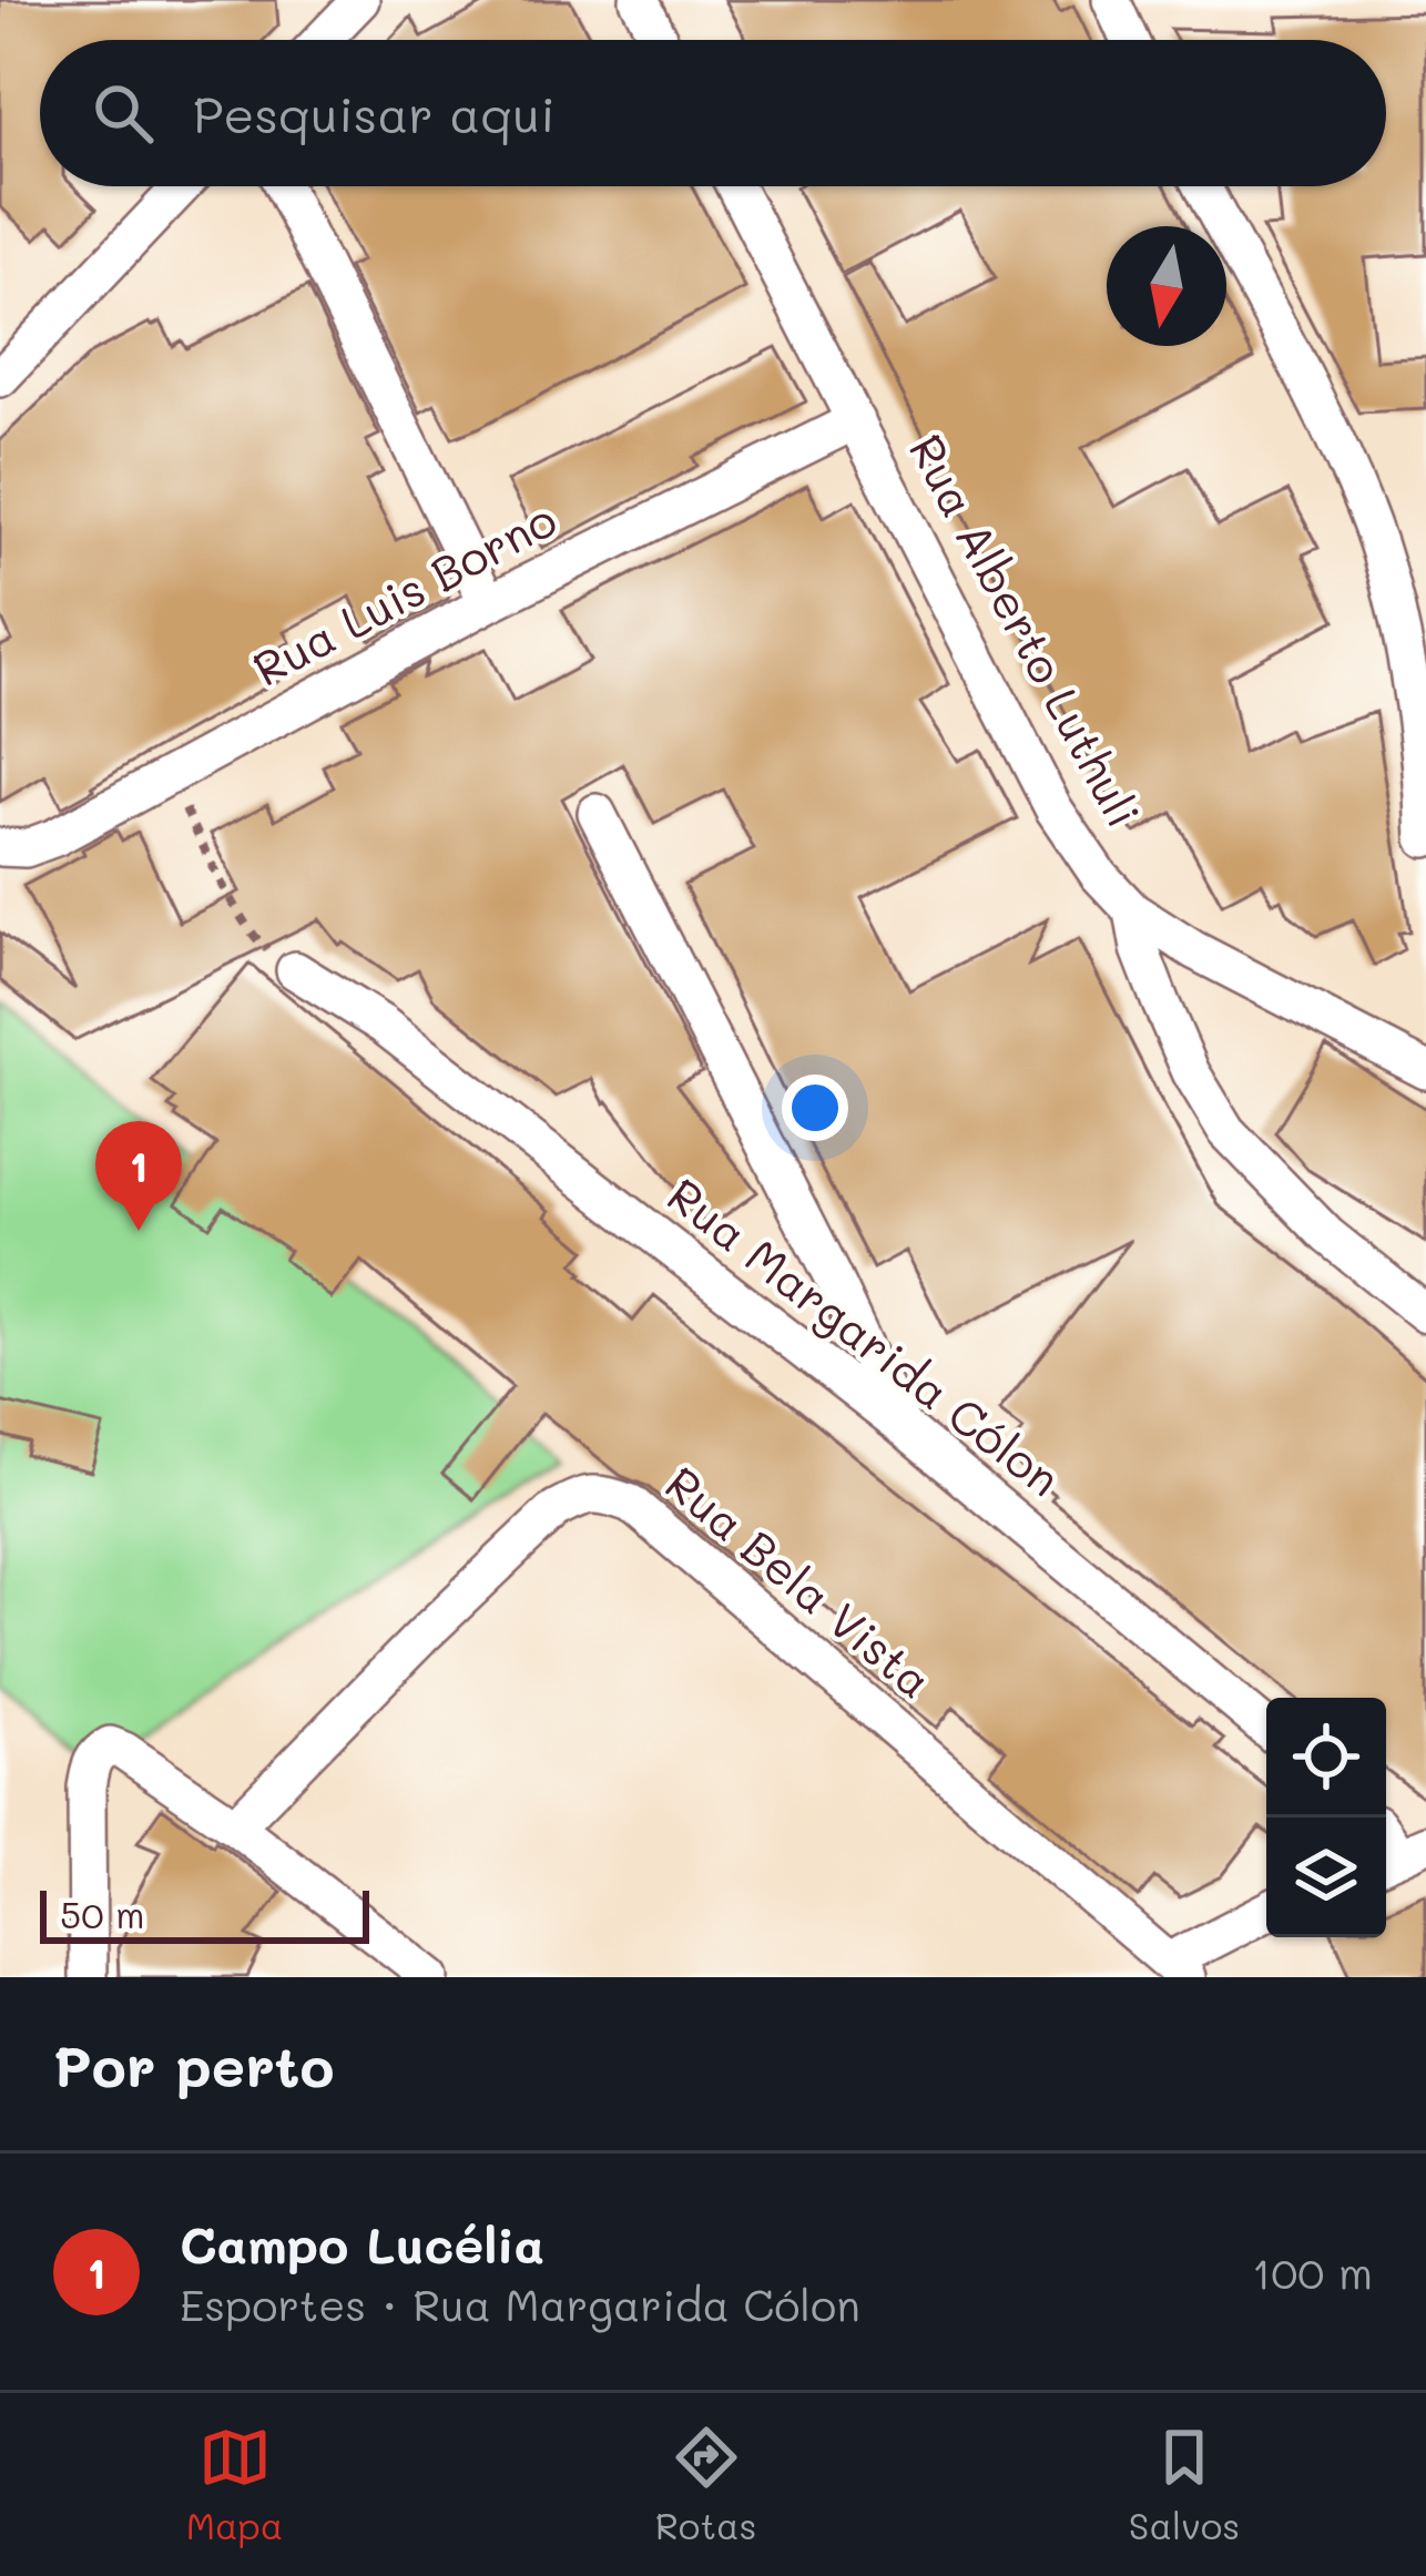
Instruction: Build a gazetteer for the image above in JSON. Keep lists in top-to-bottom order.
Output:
{
  "streets": {
    "street": [
      "Rua Luis Borno",
      "Rua Alberto Luthuli",
      "Rua Margarida Cólon",
      "Rua Bela Vista"
    ]
  },
  "crossings": [
    ["Rua Luis Borno", "Rua Alberto Luthuli"]
  ],
  "scale_bar": "50 m",
  "north": "bottom",
  "page": {
    "search": "Pesquisar aqui",
    "pins": "1",
    "scale": "50 m",
    "heading": "Por perto",
    "list": [
      {
        "mark": "1",
        "name": "Campo Lucélia",
        "note": "Esportes · Rua Margarida Cólon",
        "value": "100 m"
      }
    ],
    "nav": ["Mapa", "Rotas", "Salvos"]
  }
}
